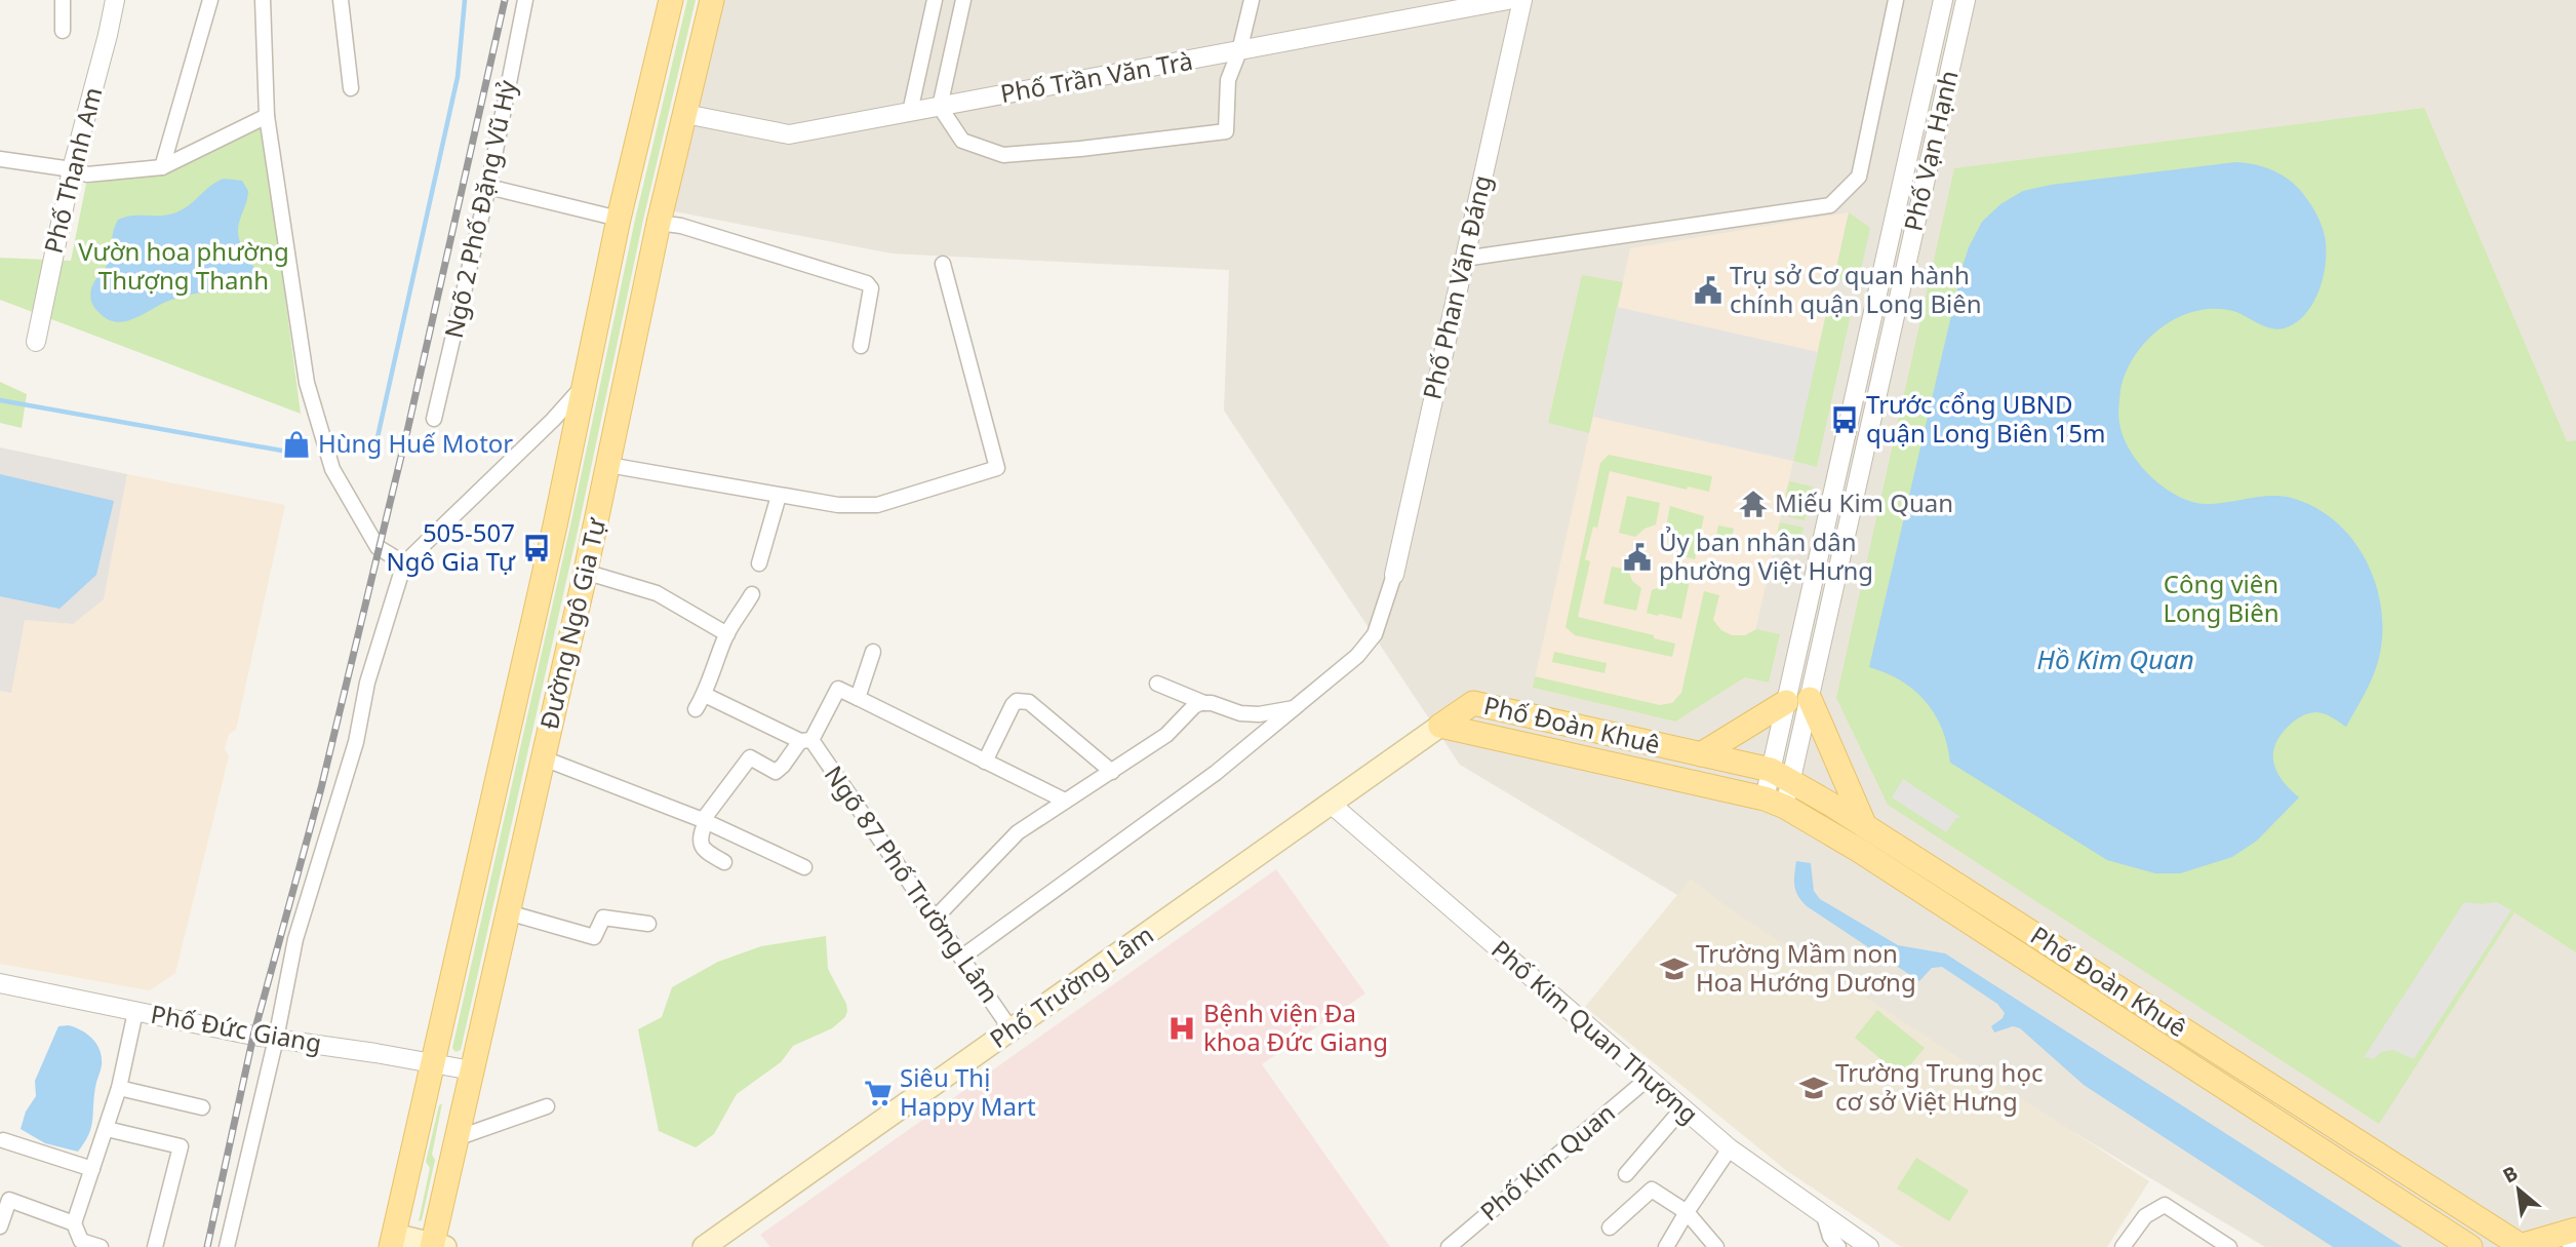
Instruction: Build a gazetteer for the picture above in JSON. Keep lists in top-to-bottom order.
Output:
{
  "streets": {
    "main road": ["Đường Ngô Gia Tự", "Phố Đoàn Khuê", "Phố Trường Lâm"],
    "street": [
      "Phố Trần Văn Trà",
      "Phố Vạn Hạnh",
      "Phố Thanh Am",
      "Ngõ 2 Phố Đặng Vũ Hỷ",
      "Phố Phan Văn Đáng",
      "Ngõ 87 Phố Trường Lâm",
      "Phố Đức Giang",
      "Phố Kim Quan Thượng",
      "Phố Kim Quan"
    ]
  },
  "crossings": [
    ["Phố Trần Văn Trà", "Đường Ngô Gia Tự"],
    ["Phố Vạn Hạnh", "Phố Đoàn Khuê"],
    ["Đường Ngô Gia Tự", "Phố Đức Giang"],
    ["Phố Đoàn Khuê", "Phố Trường Lâm"],
    ["Ngõ 87 Phố Trường Lâm", "Phố Trường Lâm"],
    ["Phố Trường Lâm", "Phố Kim Quan Thượng"],
    ["Phố Kim Quan Thượng", "Phố Kim Quan"]
  ],
  "water": ["Hồ Kim Quan"],
  "parks": ["Vườn hoa phường Thượng Thanh", "Công viên Long Biên"],
  "places": {
    "public building": ["Trụ sở Cơ quan hành chính quận Long Biên", "Ủy ban nhân dân phường Việt Hưng"],
    "bus stop": ["Trước cổng UBND quận Long Biên 15m", "505-507 Ngô Gia Tự"],
    "shop": ["Hùng Huế Motor"],
    "temple": ["Miếu Kim Quan"],
    "school or university": ["Trường Mầm non Hoa Hướng Dương", "Trường Trung học cơ sở Việt Hưng"],
    "hospital": ["Bệnh viện Đa khoa Đức Giang"],
    "supermarket": ["Siêu Thị Happy Mart"]
  },
  "north": "top left"
}
